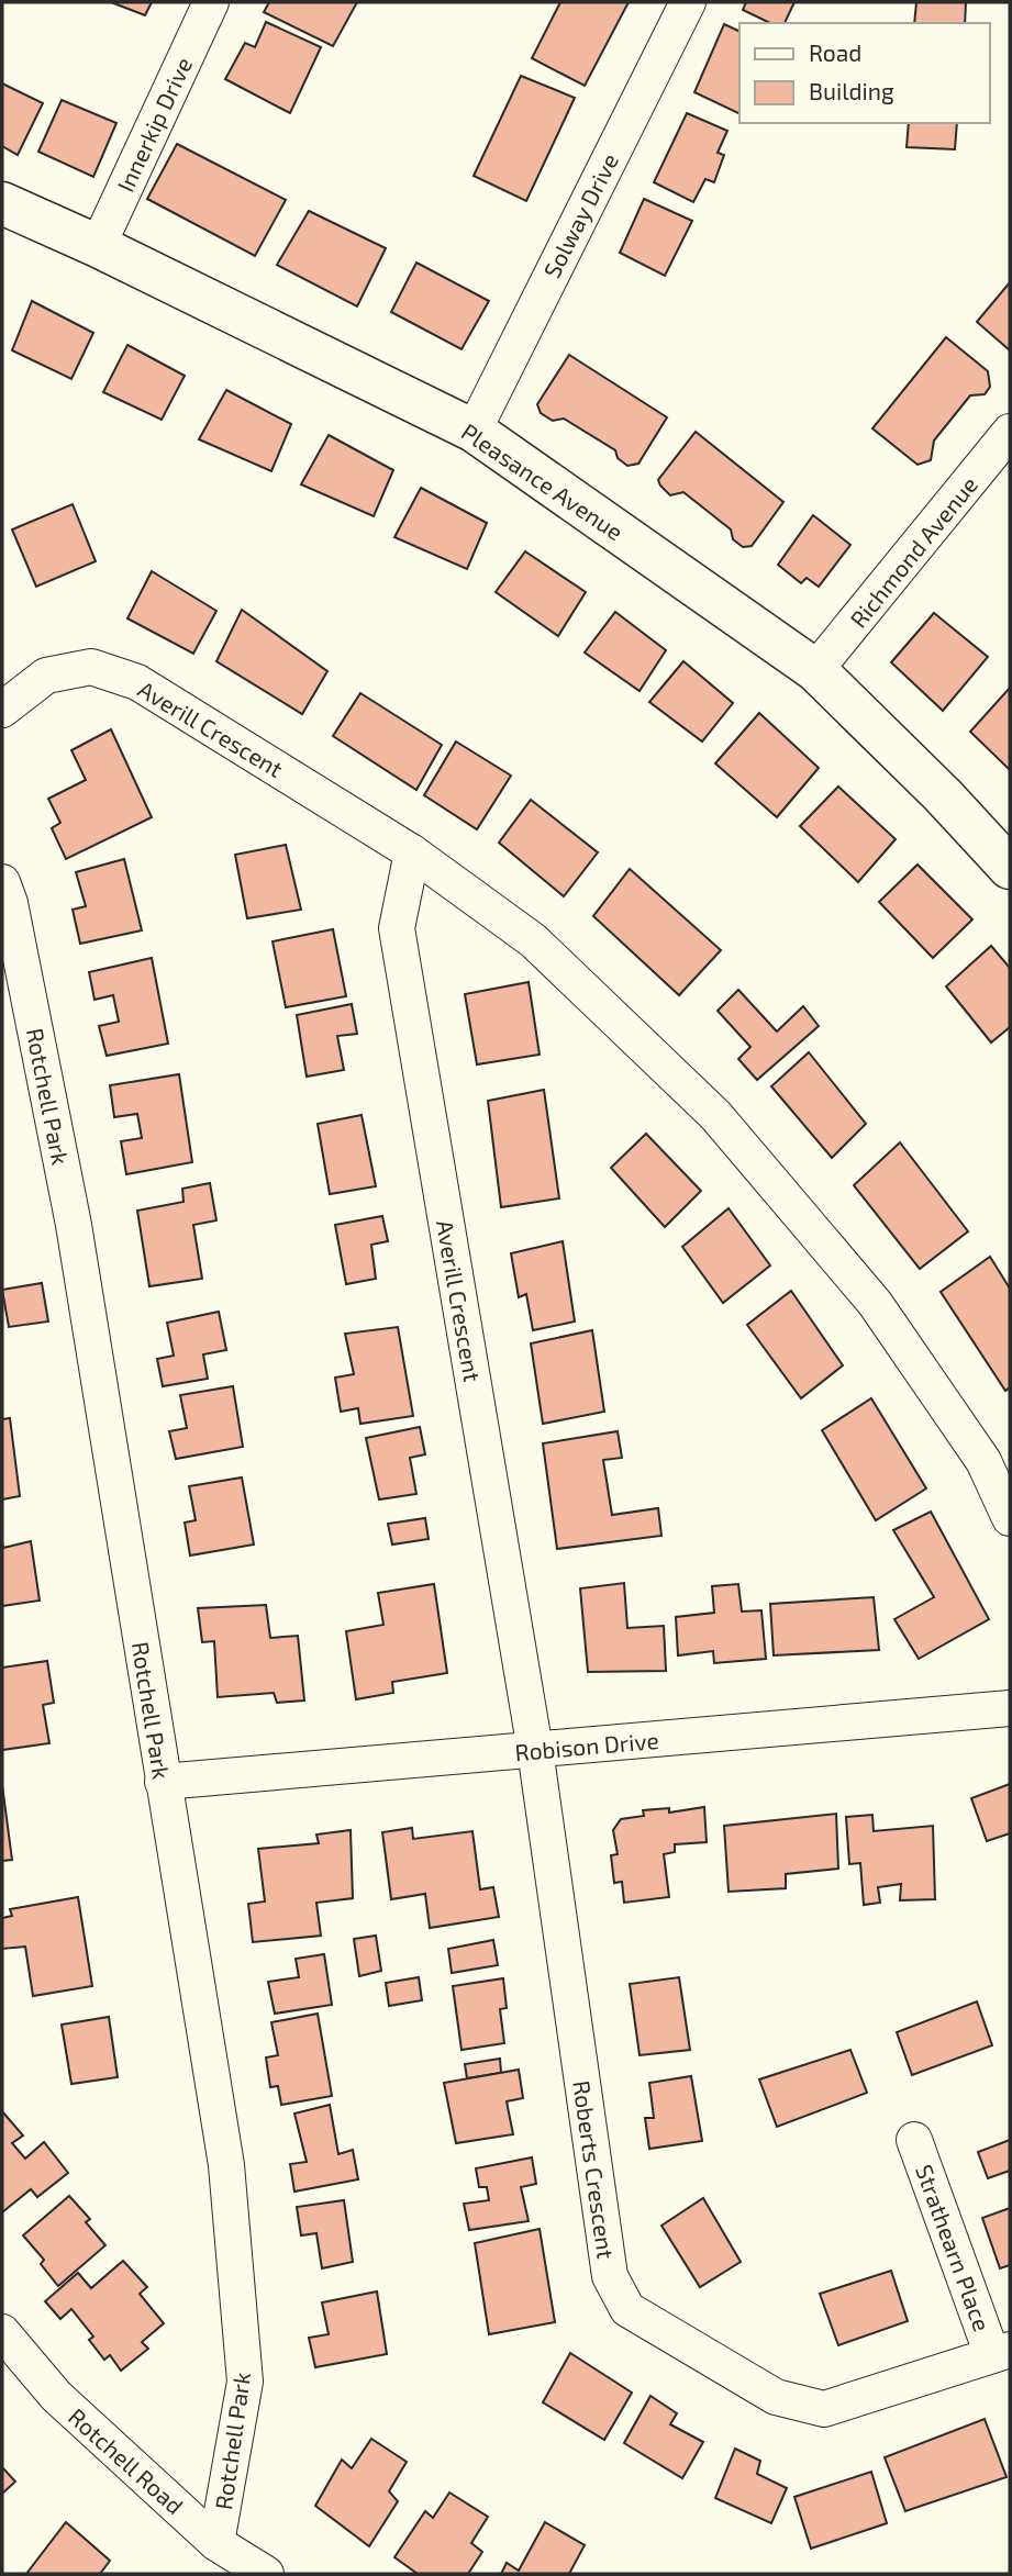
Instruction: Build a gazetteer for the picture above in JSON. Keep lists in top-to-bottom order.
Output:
{
  "streets": {
    "main road": ["Pleasance Avenue"],
    "street": [
      "Innerkip Drive",
      "Solway Drive",
      "Richmond Avenue",
      "Averill Crescent",
      "Rotchell Park",
      "Robison Drive",
      "Roberts Crescent",
      "Strathearn Place",
      "Rotchell Road"
    ]
  },
  "crossings": [
    ["Innerkip Drive", "Pleasance Avenue"],
    ["Solway Drive", "Pleasance Avenue"],
    ["Pleasance Avenue", "Richmond Avenue"],
    ["Averill Crescent", "Robison Drive"],
    ["Averill Crescent", "Roberts Crescent"],
    ["Rotchell Park", "Robison Drive"],
    ["Rotchell Park", "Rotchell Road"],
    ["Robison Drive", "Roberts Crescent"],
    ["Roberts Crescent", "Strathearn Place"]
  ],
  "legend": ["Road", "Building"]
}
